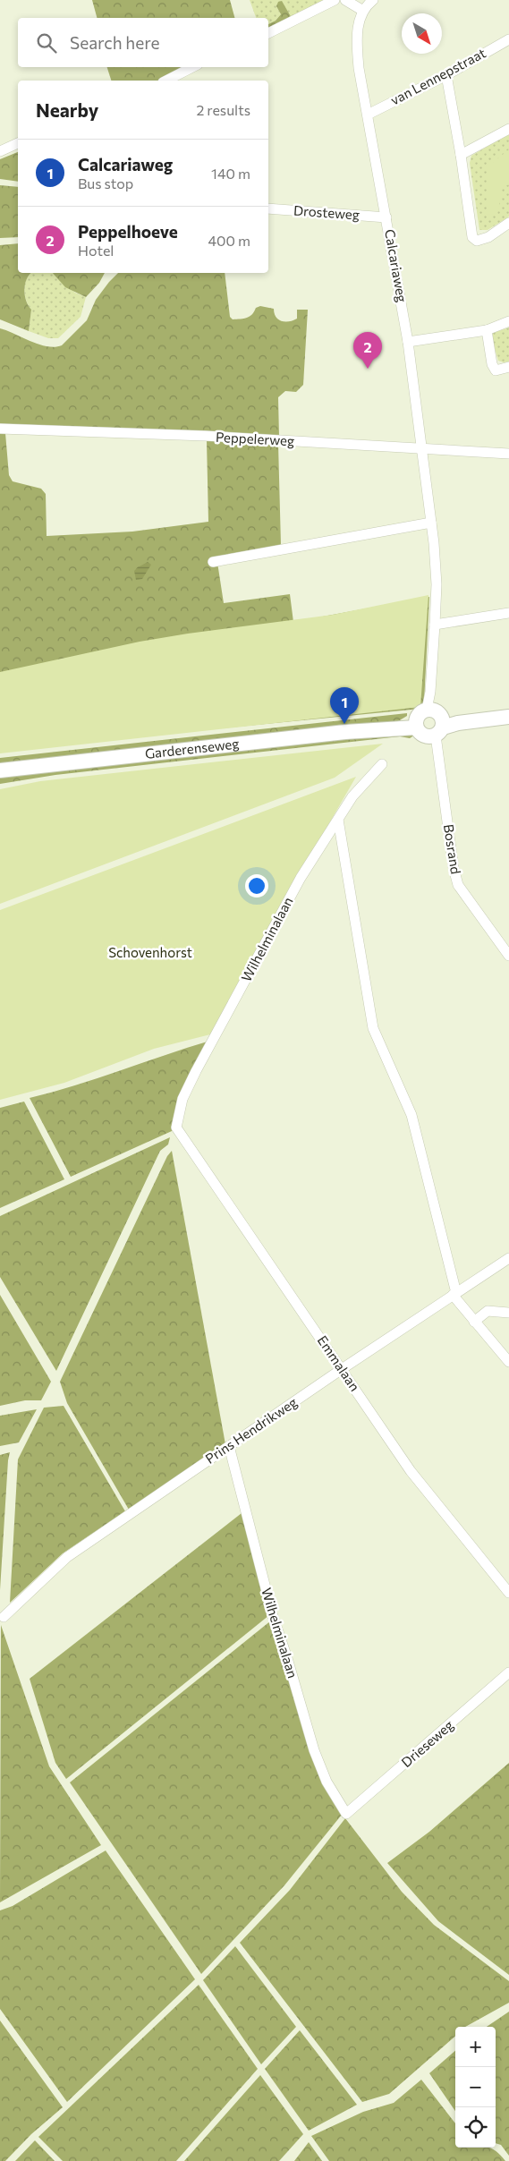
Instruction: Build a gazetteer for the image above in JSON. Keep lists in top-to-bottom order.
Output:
{
  "streets": {
    "main road": ["Garderenseweg"],
    "street": [
      "van Lennepstraat",
      "Drosteweg",
      "Calcariaweg",
      "Peppelerweg",
      "Bosrand",
      "Wilhelminalaan",
      "Emmalaan",
      "Prins Hendrikweg",
      "Drieseweg"
    ]
  },
  "crossings": [
    ["van Lennepstraat", "Calcariaweg"],
    ["Drosteweg", "Calcariaweg"],
    ["Calcariaweg", "Peppelerweg"],
    ["Calcariaweg", "Bosrand"],
    ["Wilhelminalaan", "Emmalaan"],
    ["Wilhelminalaan", "Prins Hendrikweg"],
    ["Wilhelminalaan", "Drieseweg"],
    ["Emmalaan", "Prins Hendrikweg"]
  ],
  "parks": ["Schovenhorst"],
  "north": "bottom right",
  "page": {
    "search": "Search here",
    "heading": ["Nearby", "2 results"],
    "list": [
      {
        "mark": "1",
        "name": "Calcariaweg",
        "note": "Bus stop",
        "value": "140 m"
      },
      {
        "mark": "2",
        "name": "Peppelhoeve",
        "note": "Hotel",
        "value": "400 m"
      }
    ],
    "pins": ["2", "1"],
    "map_buttons": ["+", "−"]
  }
}
